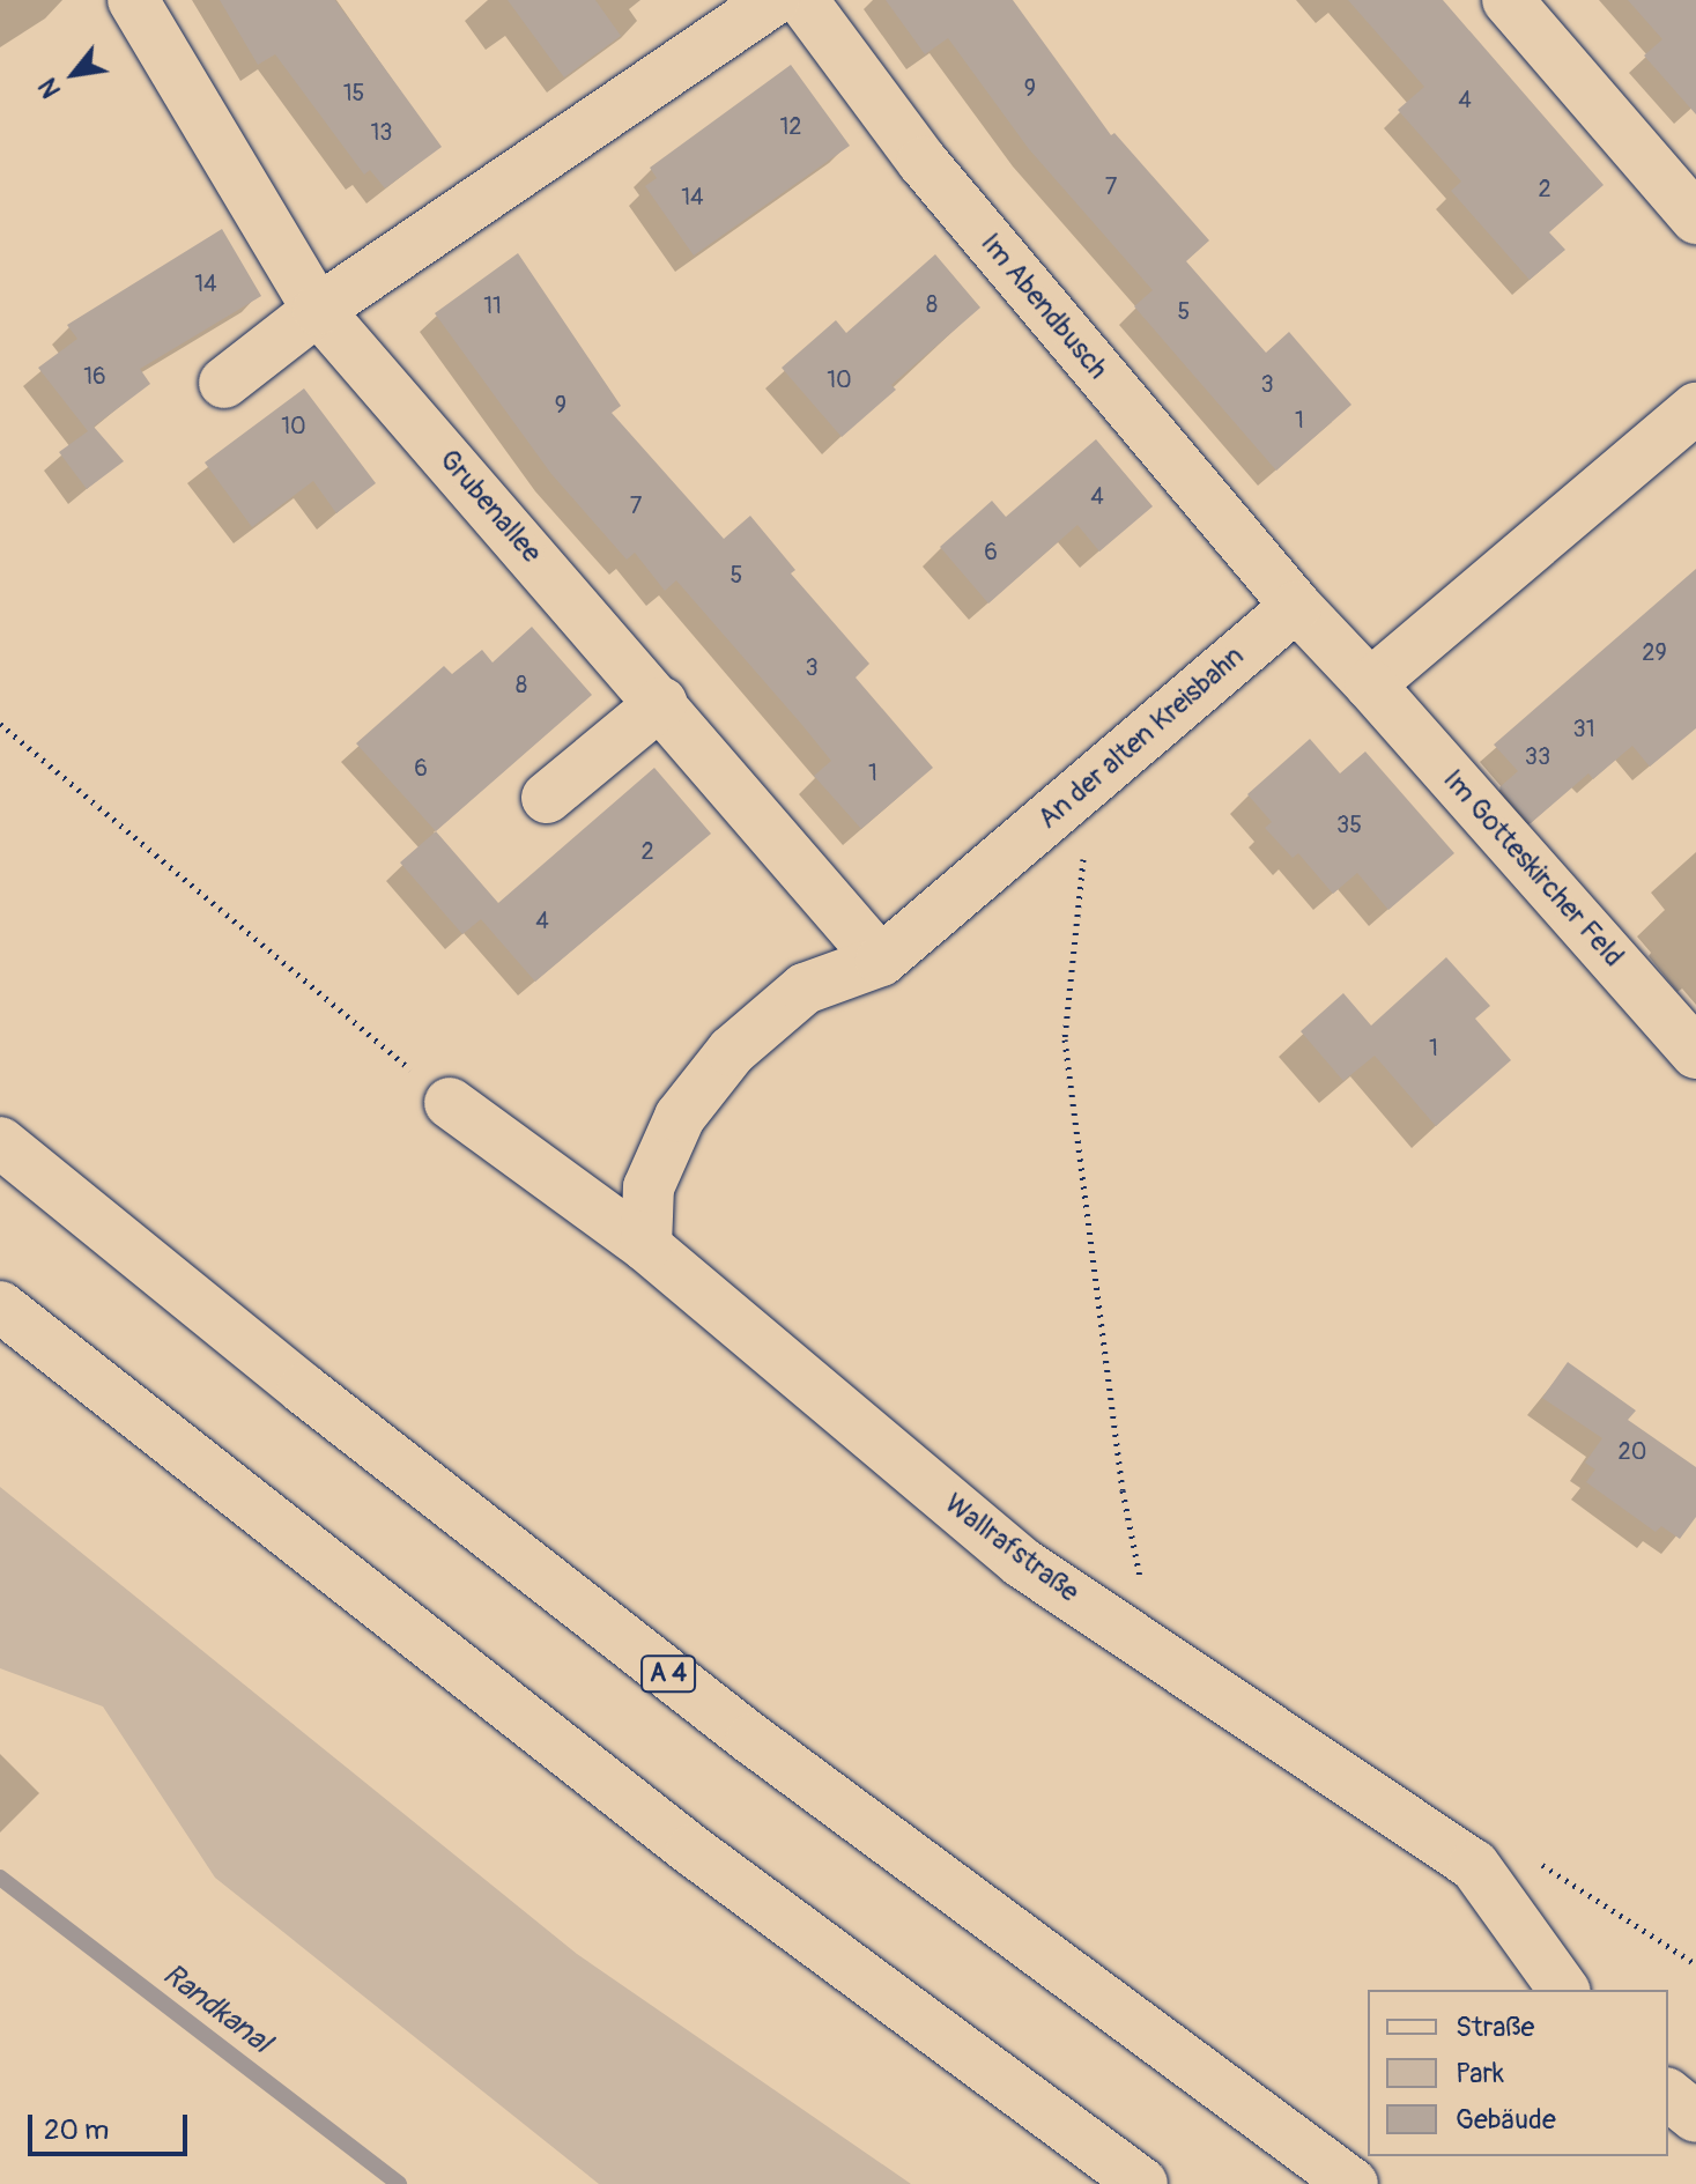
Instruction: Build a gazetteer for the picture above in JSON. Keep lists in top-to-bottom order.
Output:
{
  "streets": {
    "main road": [
      "Im Abendbusch",
      "Grubenallee",
      "An der alten Kreisbahn",
      "Im Gotteskircher Feld",
      "Wallrafstraße",
      "A 4"
    ]
  },
  "crossings": [
    ["Im Abendbusch", "An der alten Kreisbahn"],
    ["Grubenallee", "An der alten Kreisbahn"],
    ["An der alten Kreisbahn", "Wallrafstraße"]
  ],
  "water": ["Randkanal"],
  "house_numbers": [
    "9",
    "15",
    "4",
    "12",
    "13",
    "7",
    "2",
    "14",
    "14",
    "8",
    "11",
    "5",
    "16",
    "10",
    "3",
    "9",
    "1",
    "10",
    "4",
    "7",
    "6",
    "5",
    "29",
    "3",
    "8",
    "31",
    "33",
    "6",
    "1",
    "35",
    "2",
    "4",
    "1",
    "20"
  ],
  "legend": ["Straße", "Park", "Gebäude"],
  "scale_bar": "20 m",
  "north": "bottom left"
}
